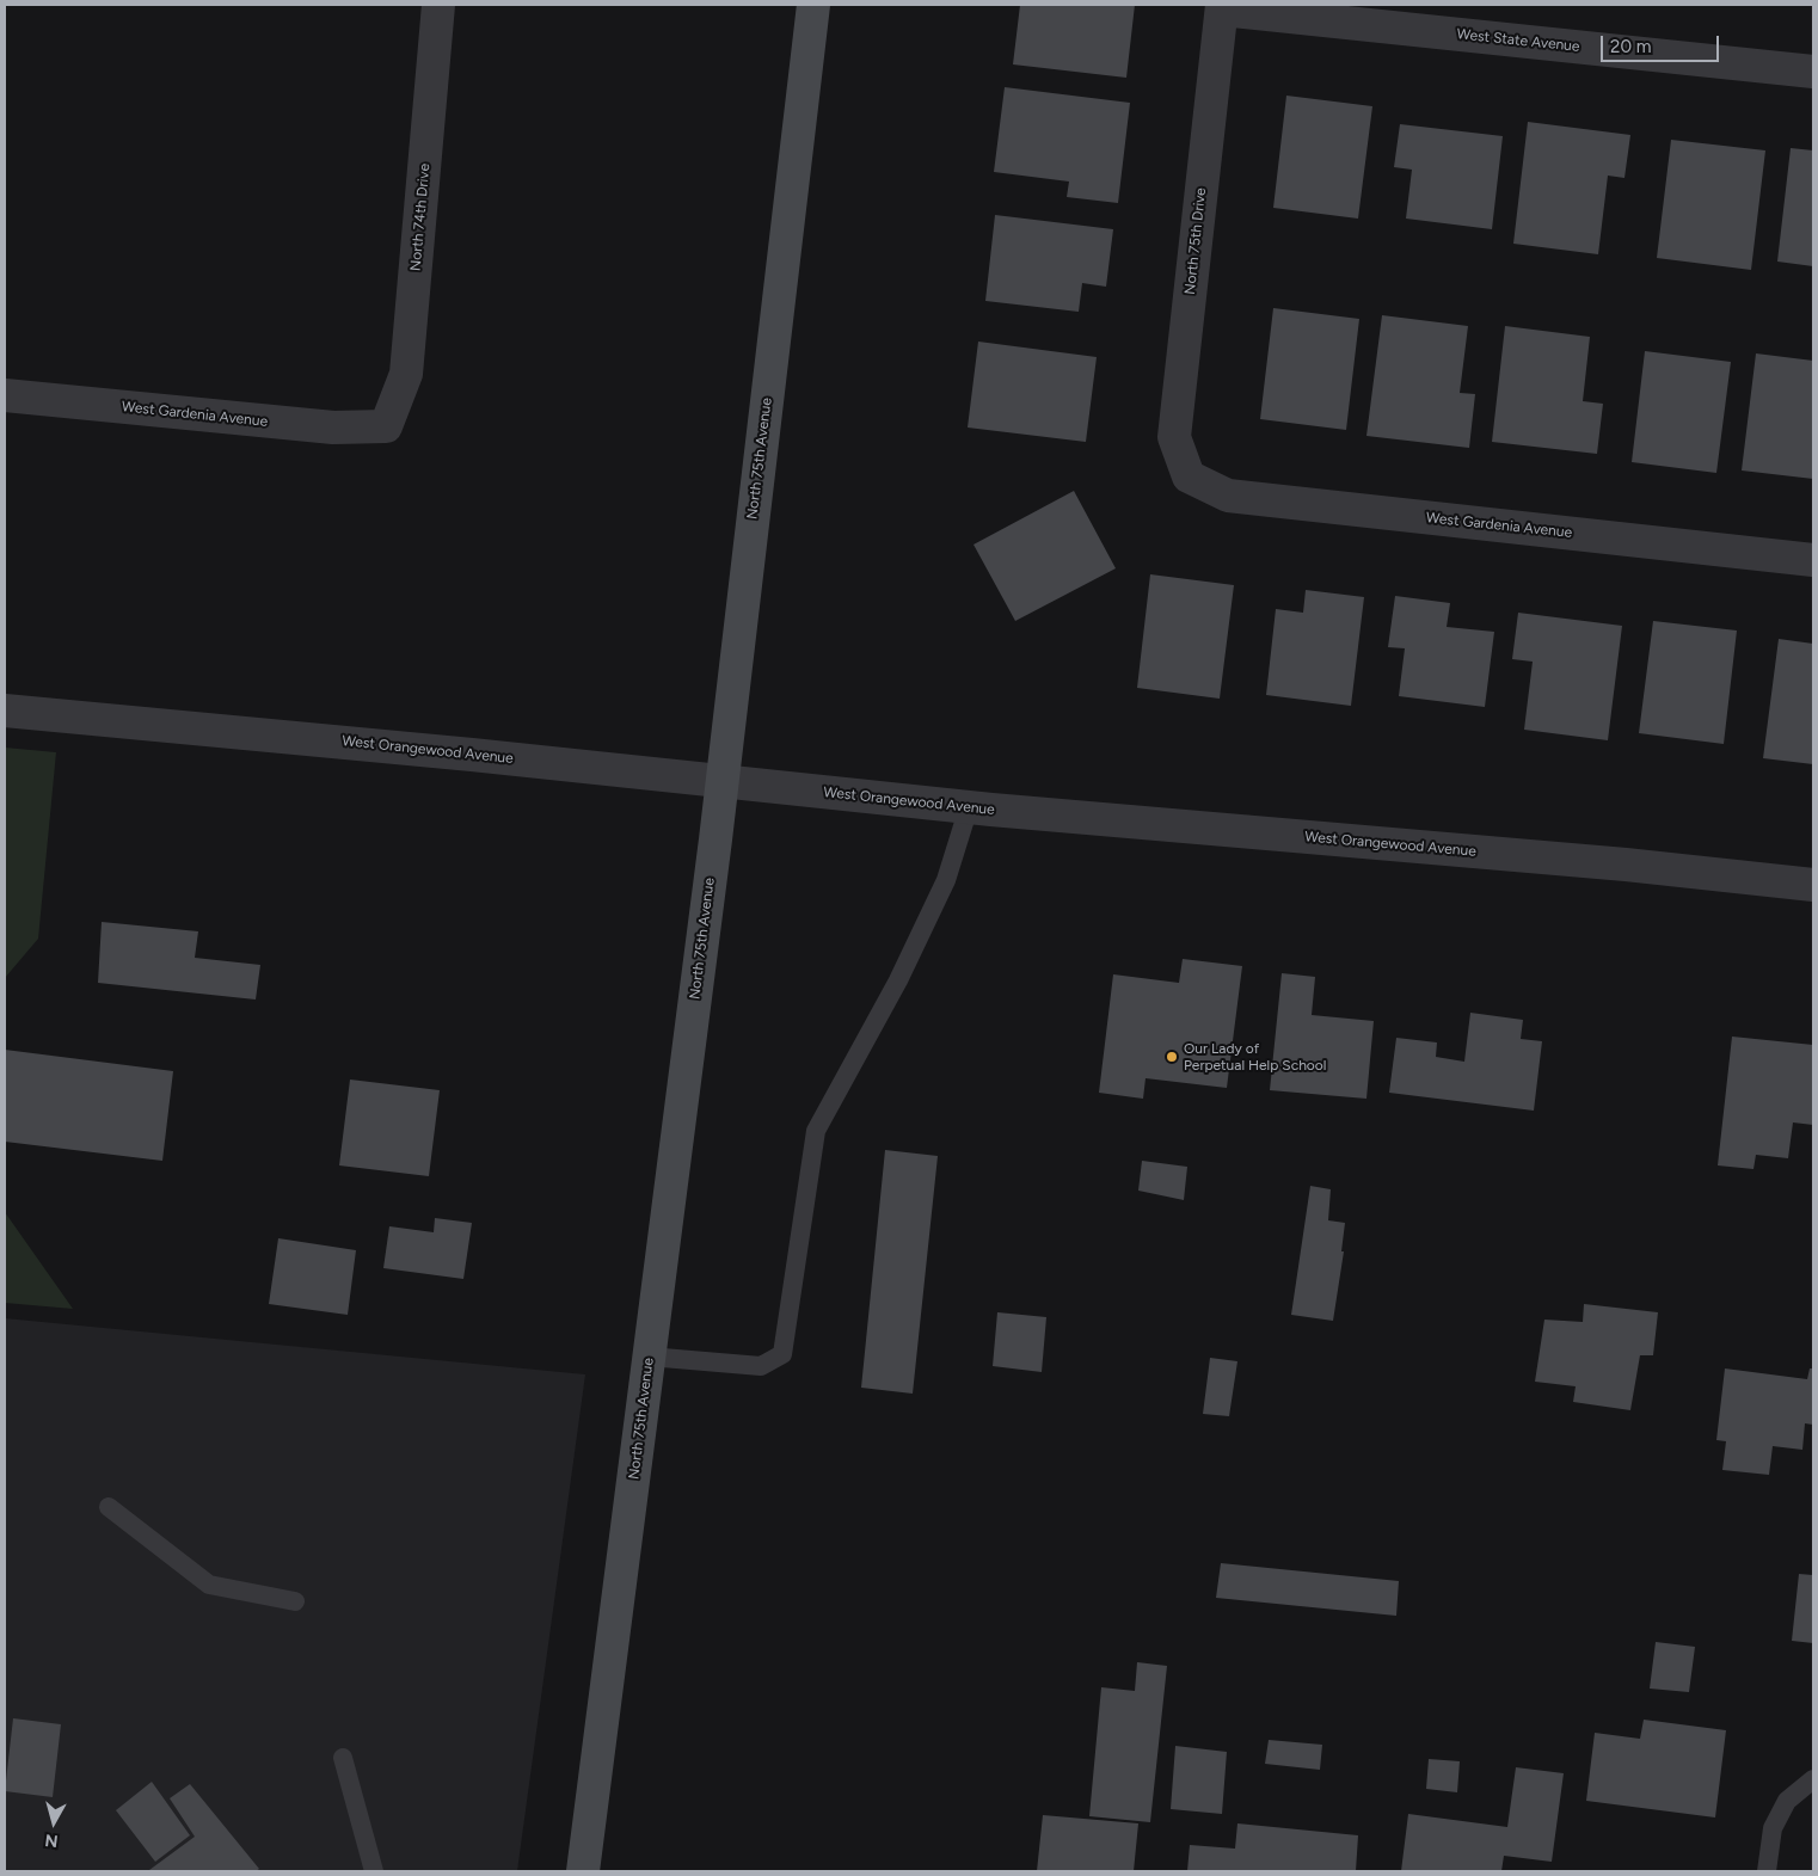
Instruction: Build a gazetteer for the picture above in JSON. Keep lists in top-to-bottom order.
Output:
{
  "streets": {
    "main road": ["North 75th Avenue"],
    "street": [
      "West State Avenue",
      "North 74th Drive",
      "North 75th Drive",
      "West Gardenia Avenue",
      "West Orangewood Avenue"
    ]
  },
  "crossings": [
    ["West State Avenue", "North 75th Drive"],
    ["North 74th Drive", "West Gardenia Avenue"],
    ["North 75th Drive", "West Gardenia Avenue"],
    ["North 75th Avenue", "West Orangewood Avenue"]
  ],
  "places": ["Our Lady of Perpetual Help School"],
  "scale_bar": "20 m",
  "north": "bottom"
}
